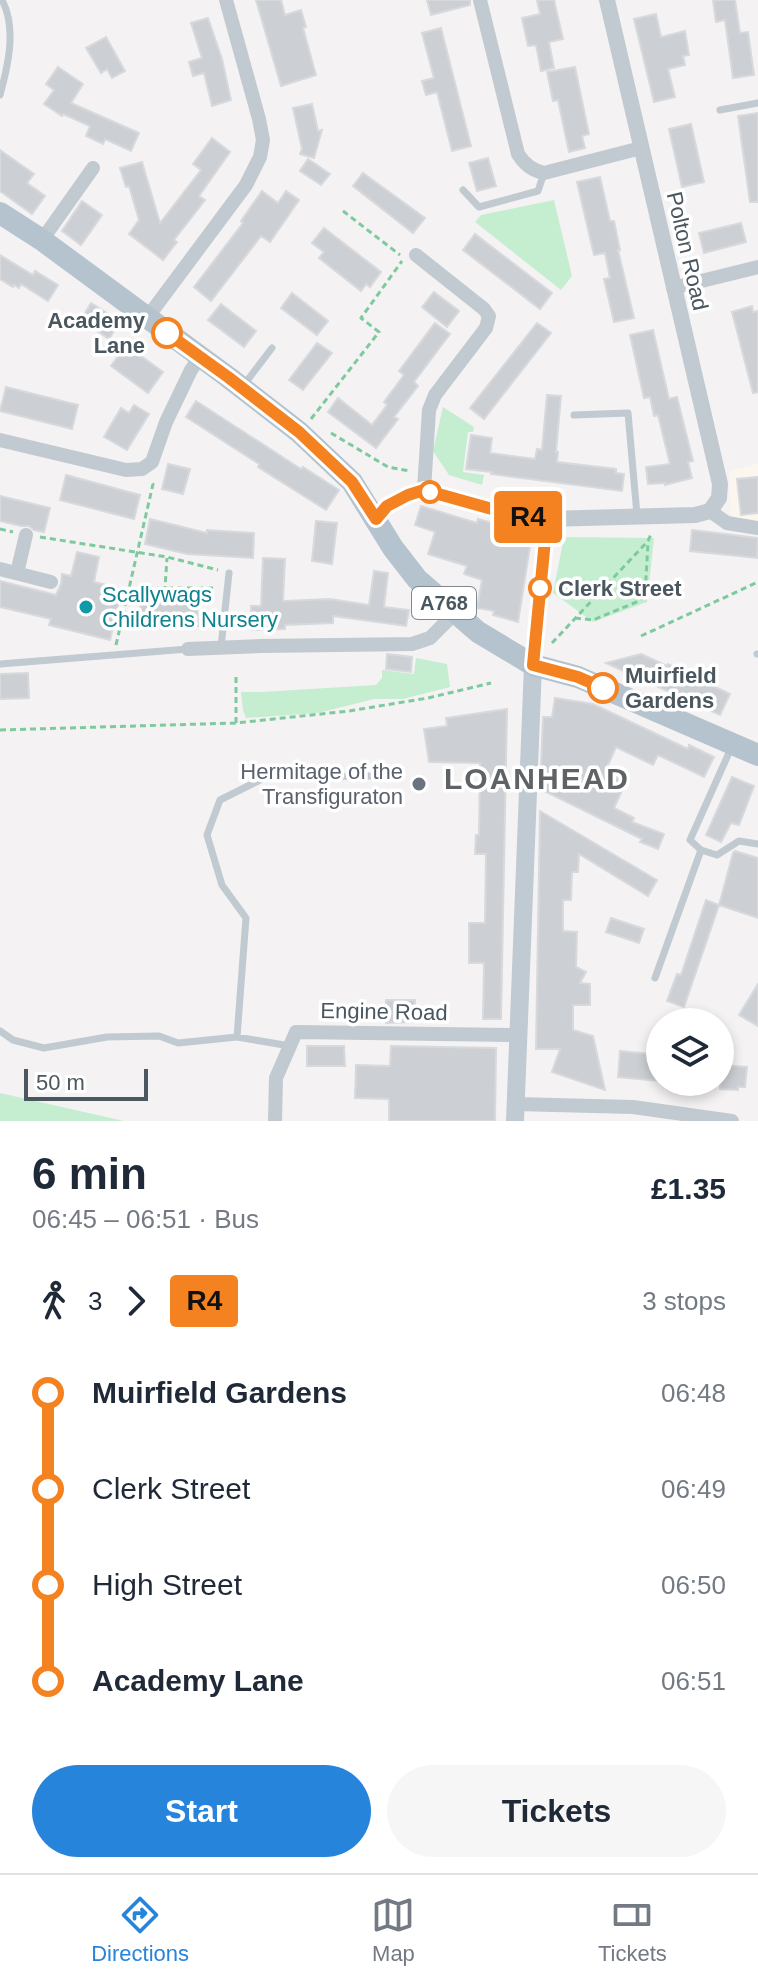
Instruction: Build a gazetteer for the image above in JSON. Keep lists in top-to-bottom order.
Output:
{
  "streets": {
    "main road": ["A768"],
    "street": ["Polton Road", "Engine Road"]
  },
  "districts": ["LOANHEAD"],
  "places": [
    "Academy Lane",
    "Clerk Street",
    "Scallywags Childrens Nursery",
    "Muirfield Gardens",
    "Hermitage of the Transfiguraton"
  ],
  "lines": ["bus line R4"],
  "scale_bar": "50 m",
  "page": {
    "on_map": "R4",
    "scale": "50 m",
    "heading": ["6 min", "06:45 – 06:51 · Bus", "£1.35"],
    "legs": ["3", "R4", "3 stops"],
    "list": [
      {
        "name": "Muirfield Gardens",
        "value": "06:48"
      },
      {
        "name": "Clerk Street",
        "value": "06:49"
      },
      {
        "name": "High Street",
        "value": "06:50"
      },
      {
        "name": "Academy Lane",
        "value": "06:51"
      }
    ],
    "buttons": ["Start", "Tickets"],
    "tabs": ["Directions", "Map", "Tickets"]
  }
}
